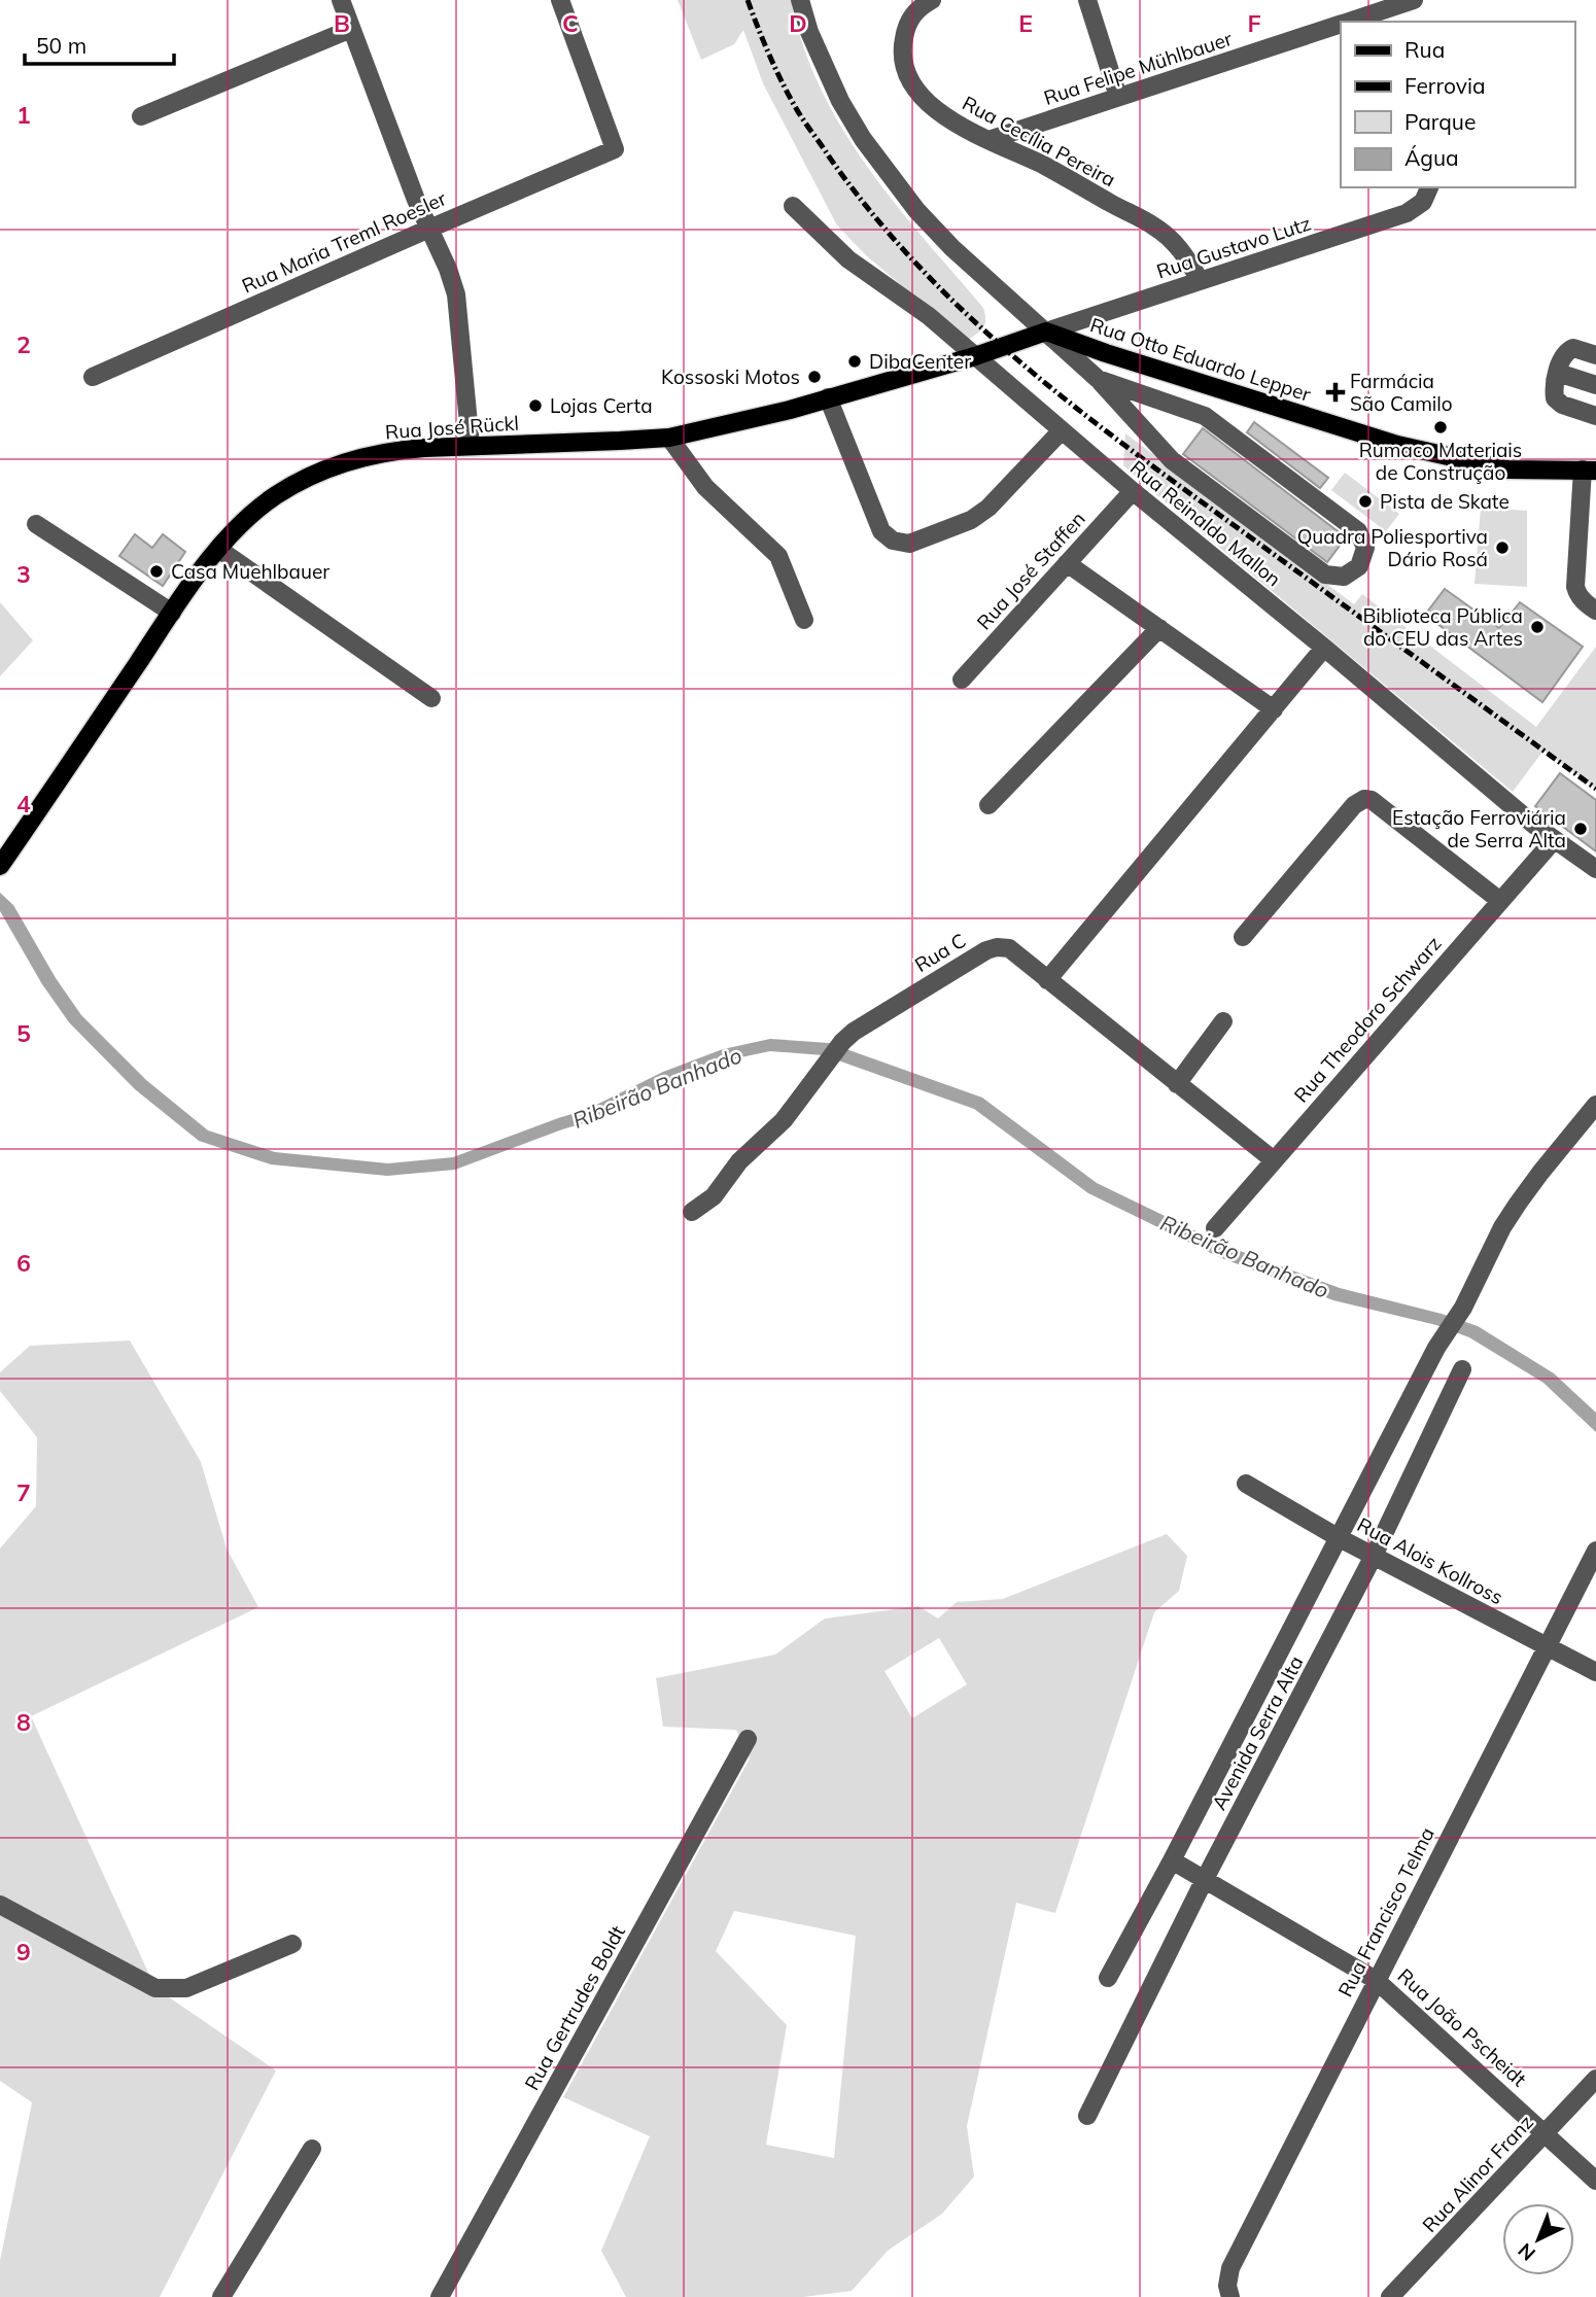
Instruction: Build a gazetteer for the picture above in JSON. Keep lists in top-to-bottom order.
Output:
{
  "streets": {
    "main road": ["Rua Otto Eduardo Lepper", "Rua José Rückl"],
    "street": [
      "Rua Felipe Mühlbauer",
      "Rua Cecília Pereira",
      "Rua Maria Treml Roesler",
      "Rua Gustavo Lutz",
      "Rua Reinaldo Mallon",
      "Rua José Staffen",
      "Rua C",
      "Rua Theodoro Schwarz",
      "Rua Alois Kollross",
      "Avenida Serra Alta",
      "Rua Francisco Telma",
      "Rua Gertrudes Boldt",
      "Rua João Pscheidt",
      "Rua Alinor Franz"
    ]
  },
  "crossings": [
    ["Rua Felipe Mühlbauer", "Rua Cecília Pereira"],
    ["Rua Cecília Pereira", "Rua Gustavo Lutz"],
    ["Rua Gustavo Lutz", "Rua Otto Eduardo Lepper"],
    ["Rua Gustavo Lutz", "Rua José Rückl"],
    ["Rua Otto Eduardo Lepper", "Rua José Rückl"],
    ["Rua José Rückl", "Rua Reinaldo Mallon"],
    ["Rua Reinaldo Mallon", "Rua José Staffen"],
    ["Rua Reinaldo Mallon", "Rua Theodoro Schwarz"],
    ["Rua C", "Rua Theodoro Schwarz"],
    ["Rua Alois Kollross", "Avenida Serra Alta"],
    ["Rua Alois Kollross", "Rua Francisco Telma"],
    ["Avenida Serra Alta", "Rua João Pscheidt"],
    ["Rua Francisco Telma", "Rua João Pscheidt"],
    ["Rua João Pscheidt", "Rua Alinor Franz"]
  ],
  "water": ["Ribeirão Banhado"],
  "places": {
    "other": [
      "DibaCenter",
      "Kossoski Motos",
      "Lojas Certa",
      "Rumaco Materiais de Construção",
      "Pista de Skate",
      "Quadra Poliesportiva Dário Rosá",
      "Casa Muehlbauer",
      "Biblioteca Pública do CEU das Artes",
      "Estação Ferroviária de Serra Alta"
    ],
    "health": ["Farmácia São Camilo"]
  },
  "legend": [
    "Rua",
    "Ferrovia",
    "Parque",
    "Água"
  ],
  "scale_bar": "50 m",
  "north": "bottom left",
  "grid": {
    "columns": [
      "B",
      "C",
      "D",
      "E",
      "F"
    ],
    "rows": [
      "1",
      "2",
      "3",
      "4",
      "5",
      "6",
      "7",
      "8",
      "9"
    ]
  }
}
